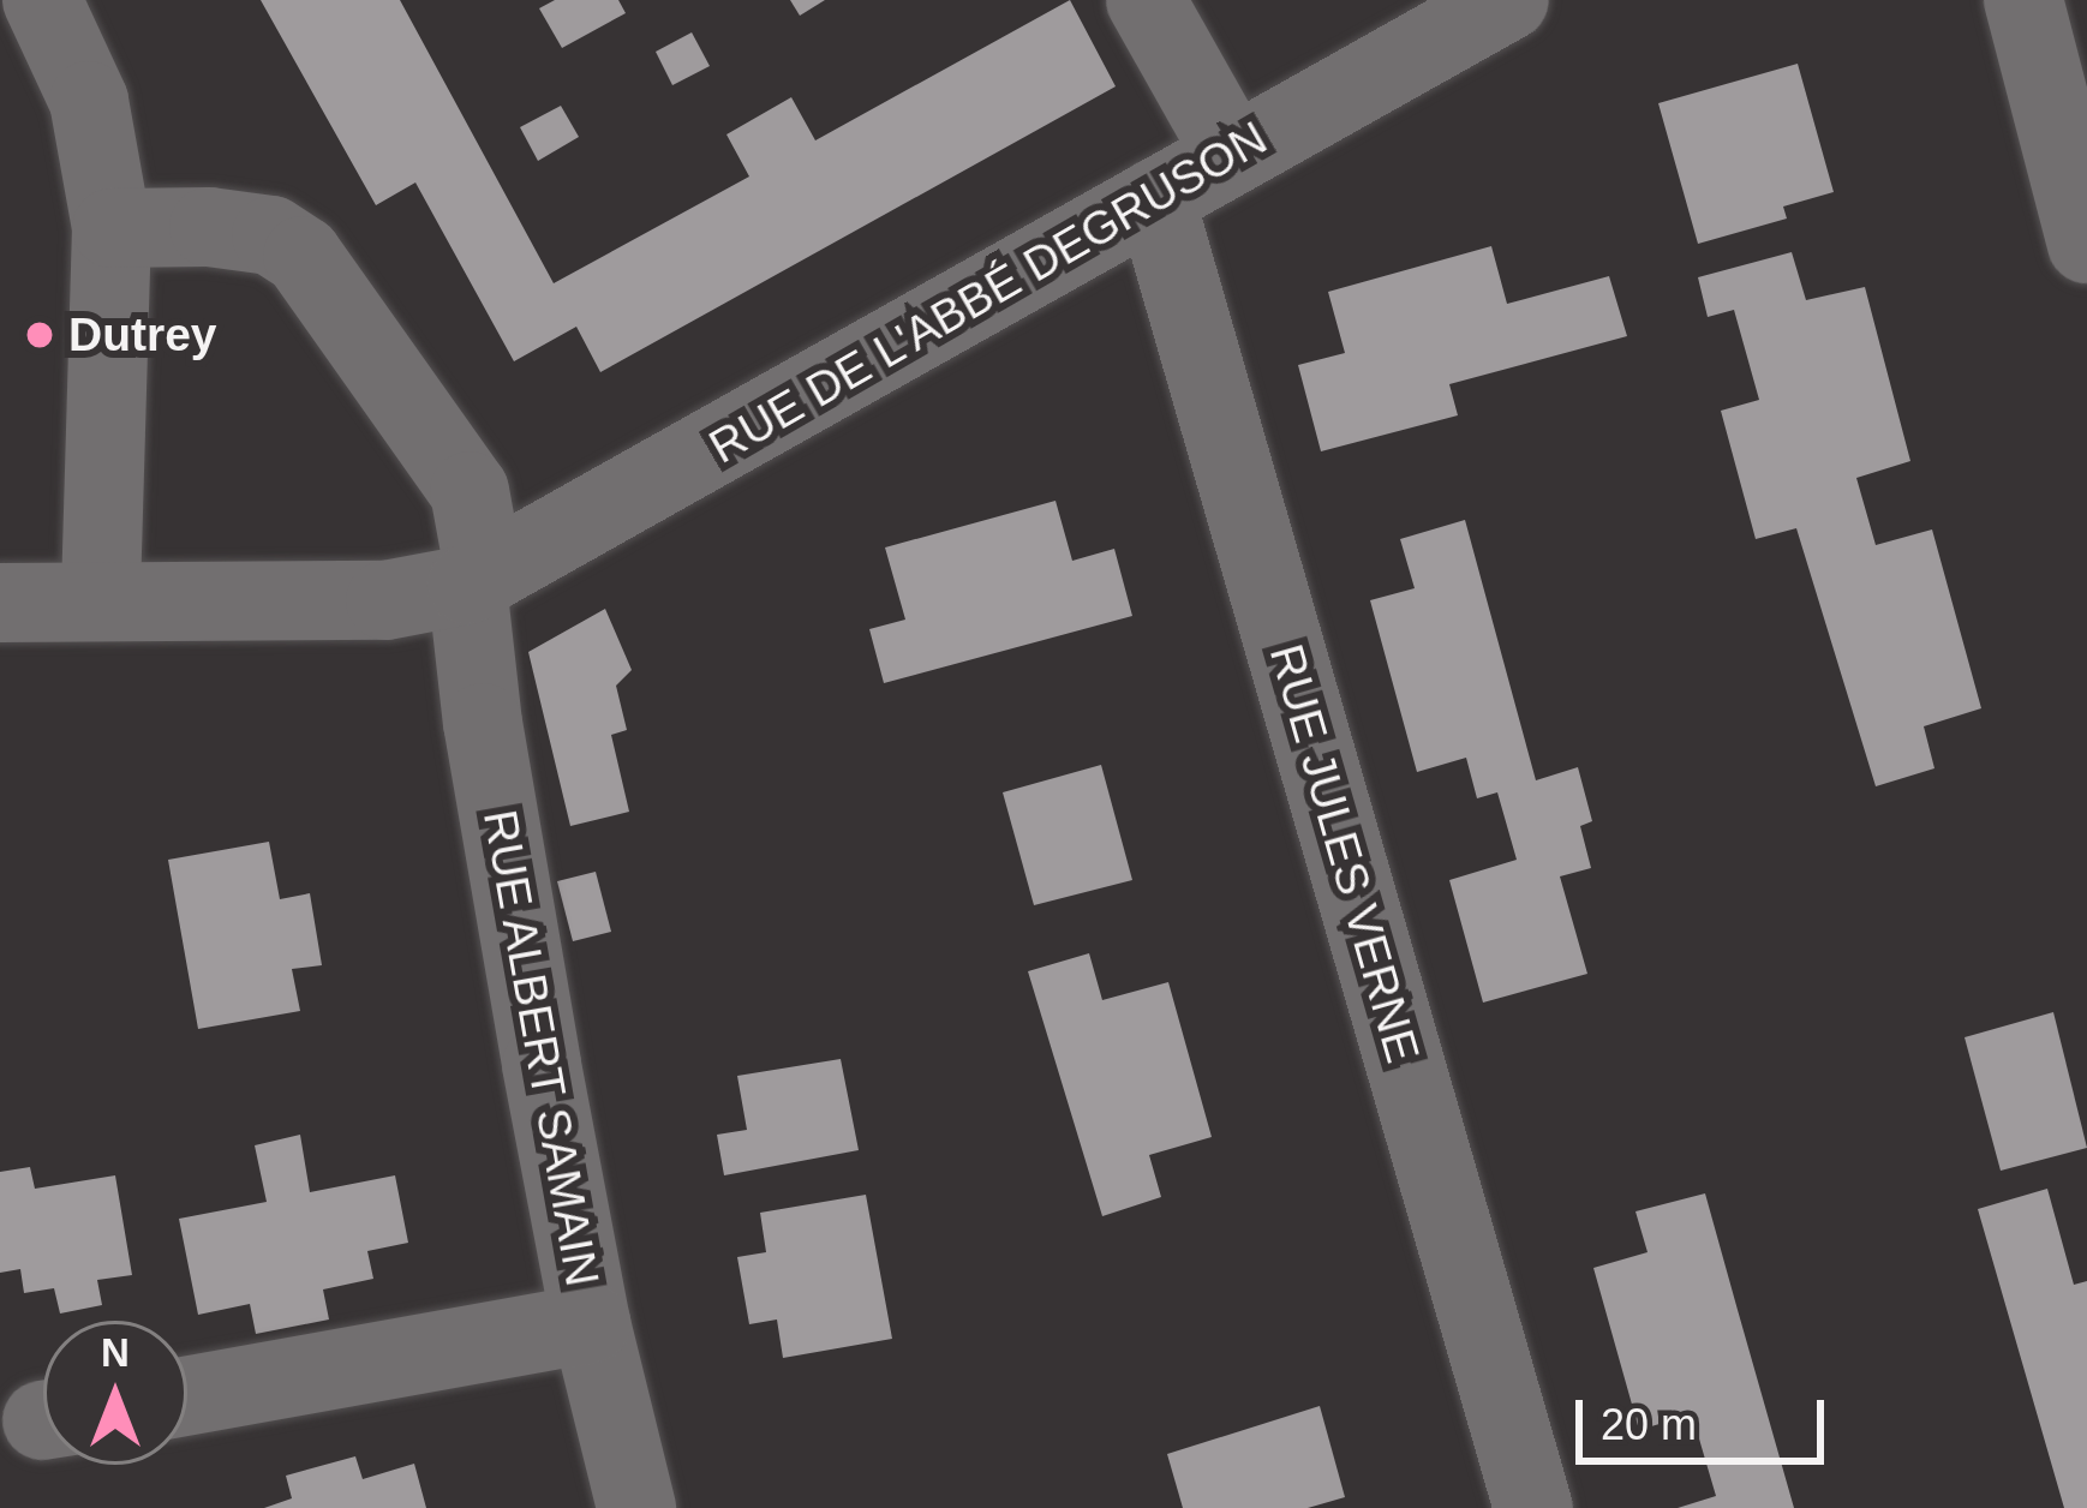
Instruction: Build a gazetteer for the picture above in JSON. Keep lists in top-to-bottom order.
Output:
{
  "streets": {
    "street": ["RUE DE L'ABBÉ DEGRUSON", "RUE JULES VERNE", "RUE ALBERT SAMAIN"]
  },
  "crossings": [
    ["RUE DE L'ABBÉ DEGRUSON", "RUE JULES VERNE"],
    ["RUE DE L'ABBÉ DEGRUSON", "RUE ALBERT SAMAIN"]
  ],
  "places": ["Dutrey"],
  "scale_bar": "20 m",
  "north": "top"
}
